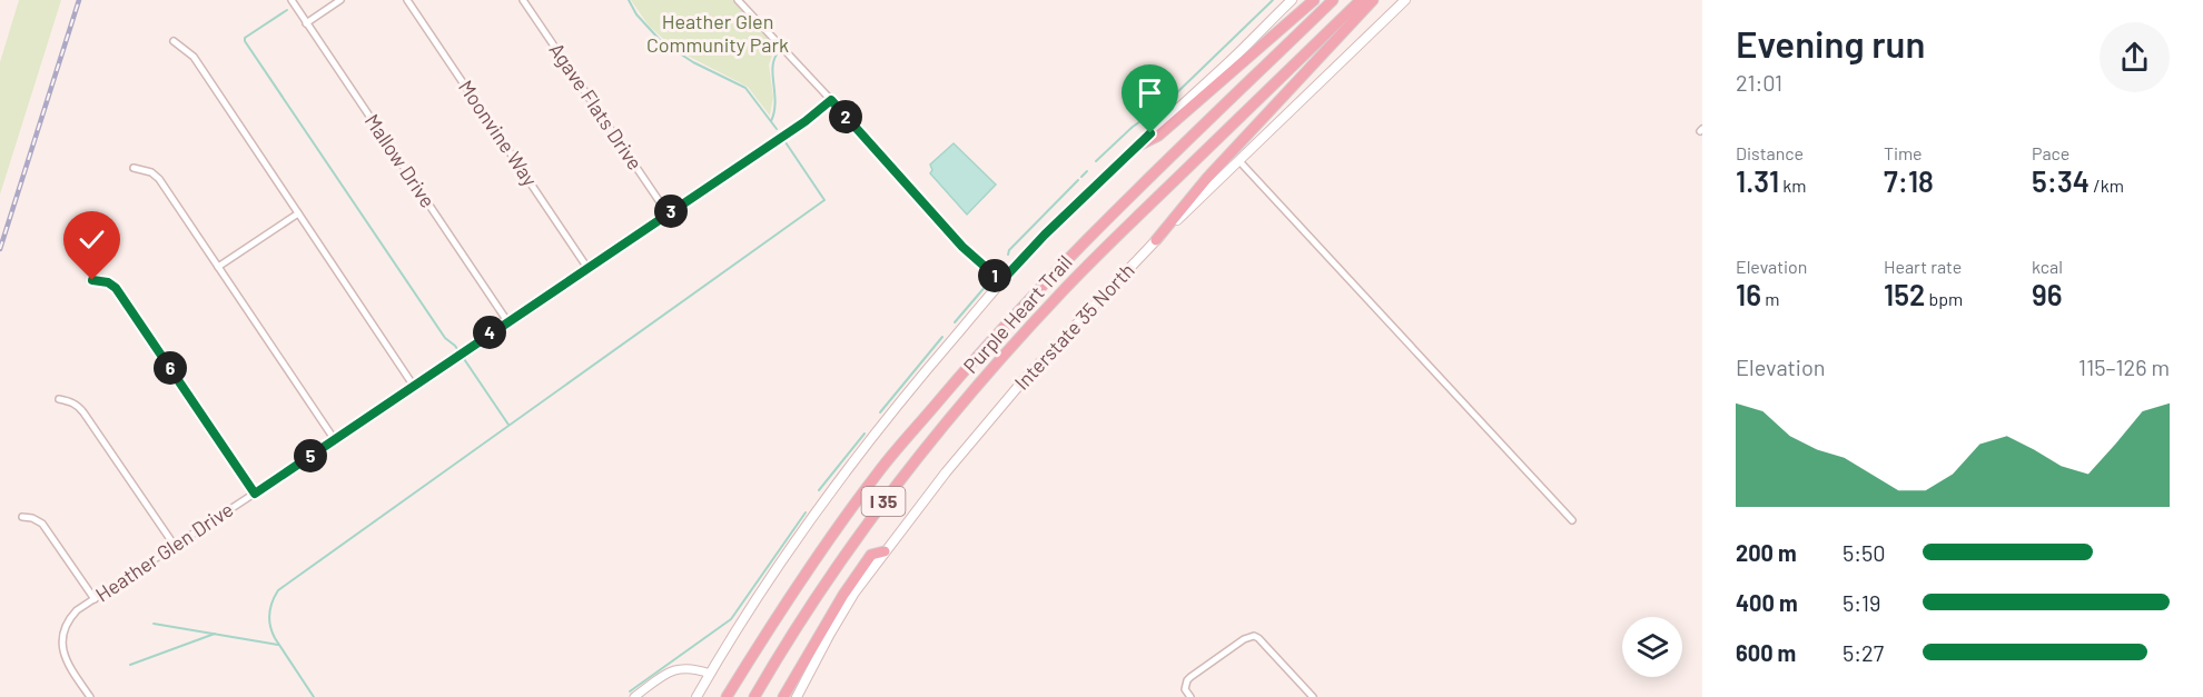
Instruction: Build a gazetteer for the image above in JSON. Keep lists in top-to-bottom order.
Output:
{
  "streets": {
    "highway": ["Purple Heart Trail", "I 35"],
    "main road": ["Interstate 35 North"],
    "street": [
      "Agave Flats Drive",
      "Moonvine Way",
      "Mallow Drive",
      "Heather Glen Drive"
    ]
  },
  "crossings": [
    ["Agave Flats Drive", "Heather Glen Drive"],
    ["Moonvine Way", "Heather Glen Drive"],
    ["Mallow Drive", "Heather Glen Drive"]
  ],
  "parks": ["Heather Glen Community Park"],
  "page": {
    "heading": ["Evening run", "21:01"],
    "pins": [
      "2",
      "3",
      "1",
      "4",
      "6",
      "5"
    ],
    "stats": [
      ["Distance", "1.31 km"],
      ["Time", "7:18"],
      ["Pace", "5:34 /km"],
      ["Elevation", "16 m"],
      ["Heart rate", "152 bpm"],
      ["kcal", "96"]
    ],
    "chart": ["Elevation", "115–126 m"],
    "list": [
      {
        "name": "200 m",
        "note": "5:50"
      },
      {
        "name": "400 m",
        "note": "5:19"
      },
      {
        "name": "600 m",
        "note": "5:27"
      }
    ]
  }
}
